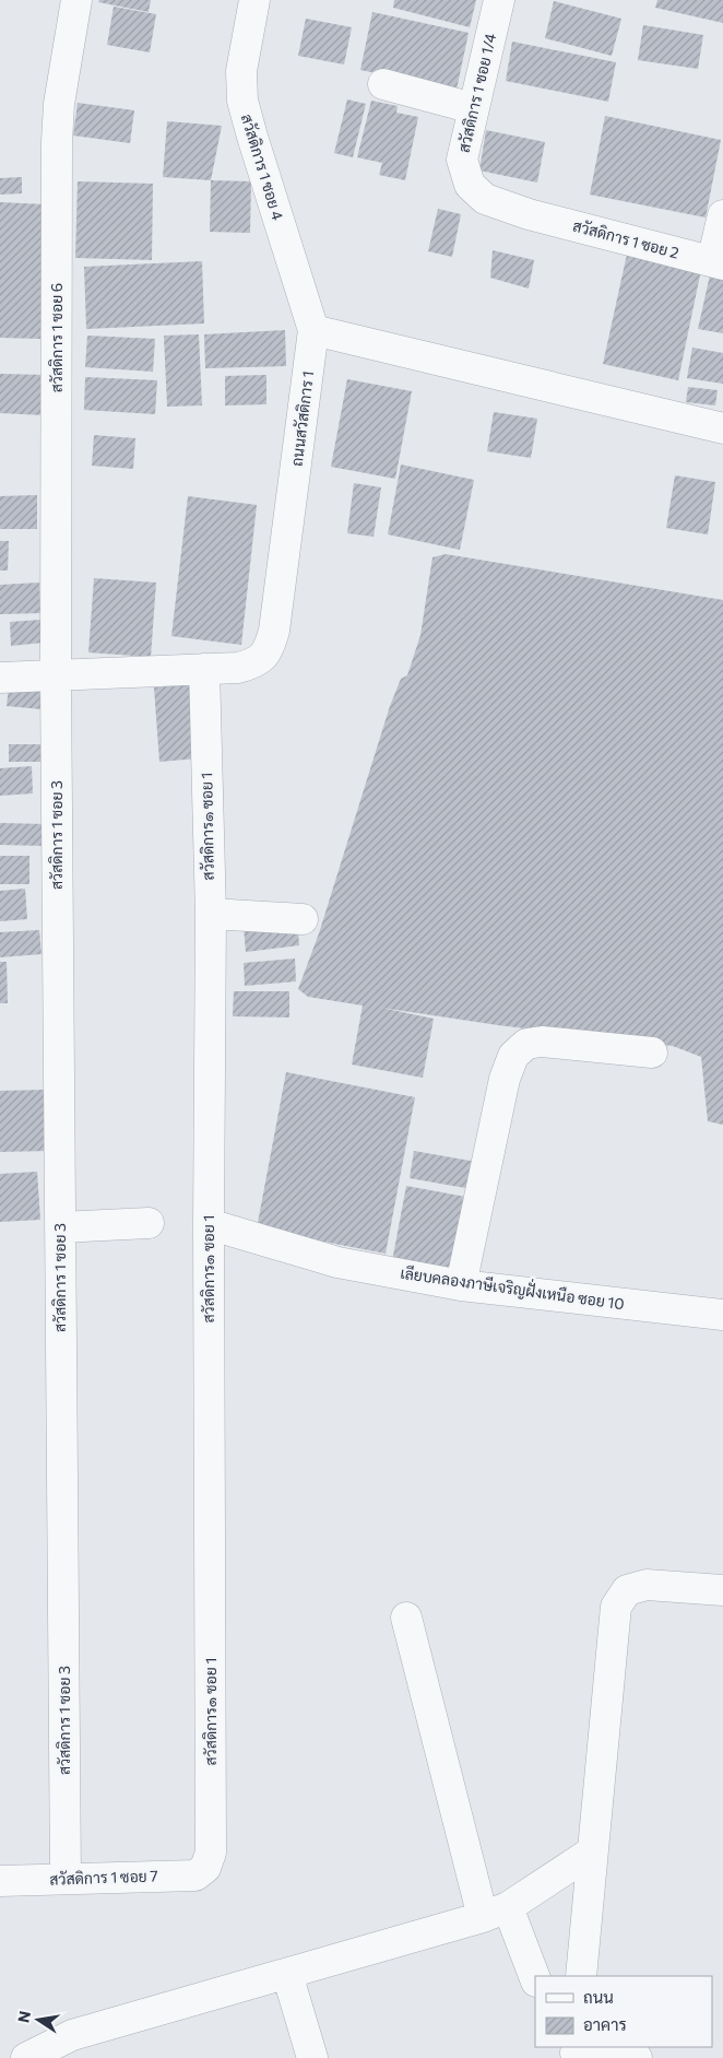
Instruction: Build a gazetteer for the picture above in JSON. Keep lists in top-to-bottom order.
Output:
{
  "streets": {
    "street": [
      "สวัสดิการ 1 ซอย 1/4",
      "สวัสดิการ 1 ซอย 4",
      "สวัสดิการ 1 ซอย 2",
      "สวัสดิการ 1 ซอย 6",
      "ถนนสวัสดิการ 1",
      "สวัสดิการ๑ ซอย 1",
      "สวัสดิการ 1 ซอย 3",
      "เลียบคลองภาษีเจริญฝั่งเหนือ ซอย 10",
      "สวัสดิการ 1 ซอย 7"
    ]
  },
  "crossings": [
    ["สวัสดิการ 1 ซอย 1/4", "สวัสดิการ 1 ซอย 2"],
    ["สวัสดิการ 1 ซอย 4", "ถนนสวัสดิการ 1"],
    ["สวัสดิการ 1 ซอย 6", "ถนนสวัสดิการ 1"],
    ["สวัสดิการ 1 ซอย 6", "สวัสดิการ 1 ซอย 3"],
    ["ถนนสวัสดิการ 1", "สวัสดิการ๑ ซอย 1"],
    ["ถนนสวัสดิการ 1", "สวัสดิการ 1 ซอย 3"],
    ["สวัสดิการ๑ ซอย 1", "เลียบคลองภาษีเจริญฝั่งเหนือ ซอย 10"],
    ["สวัสดิการ๑ ซอย 1", "สวัสดิการ 1 ซอย 7"],
    ["สวัสดิการ 1 ซอย 3", "สวัสดิการ 1 ซอย 7"]
  ],
  "legend": ["ถนน", "อาคาร"],
  "north": "left"
}
